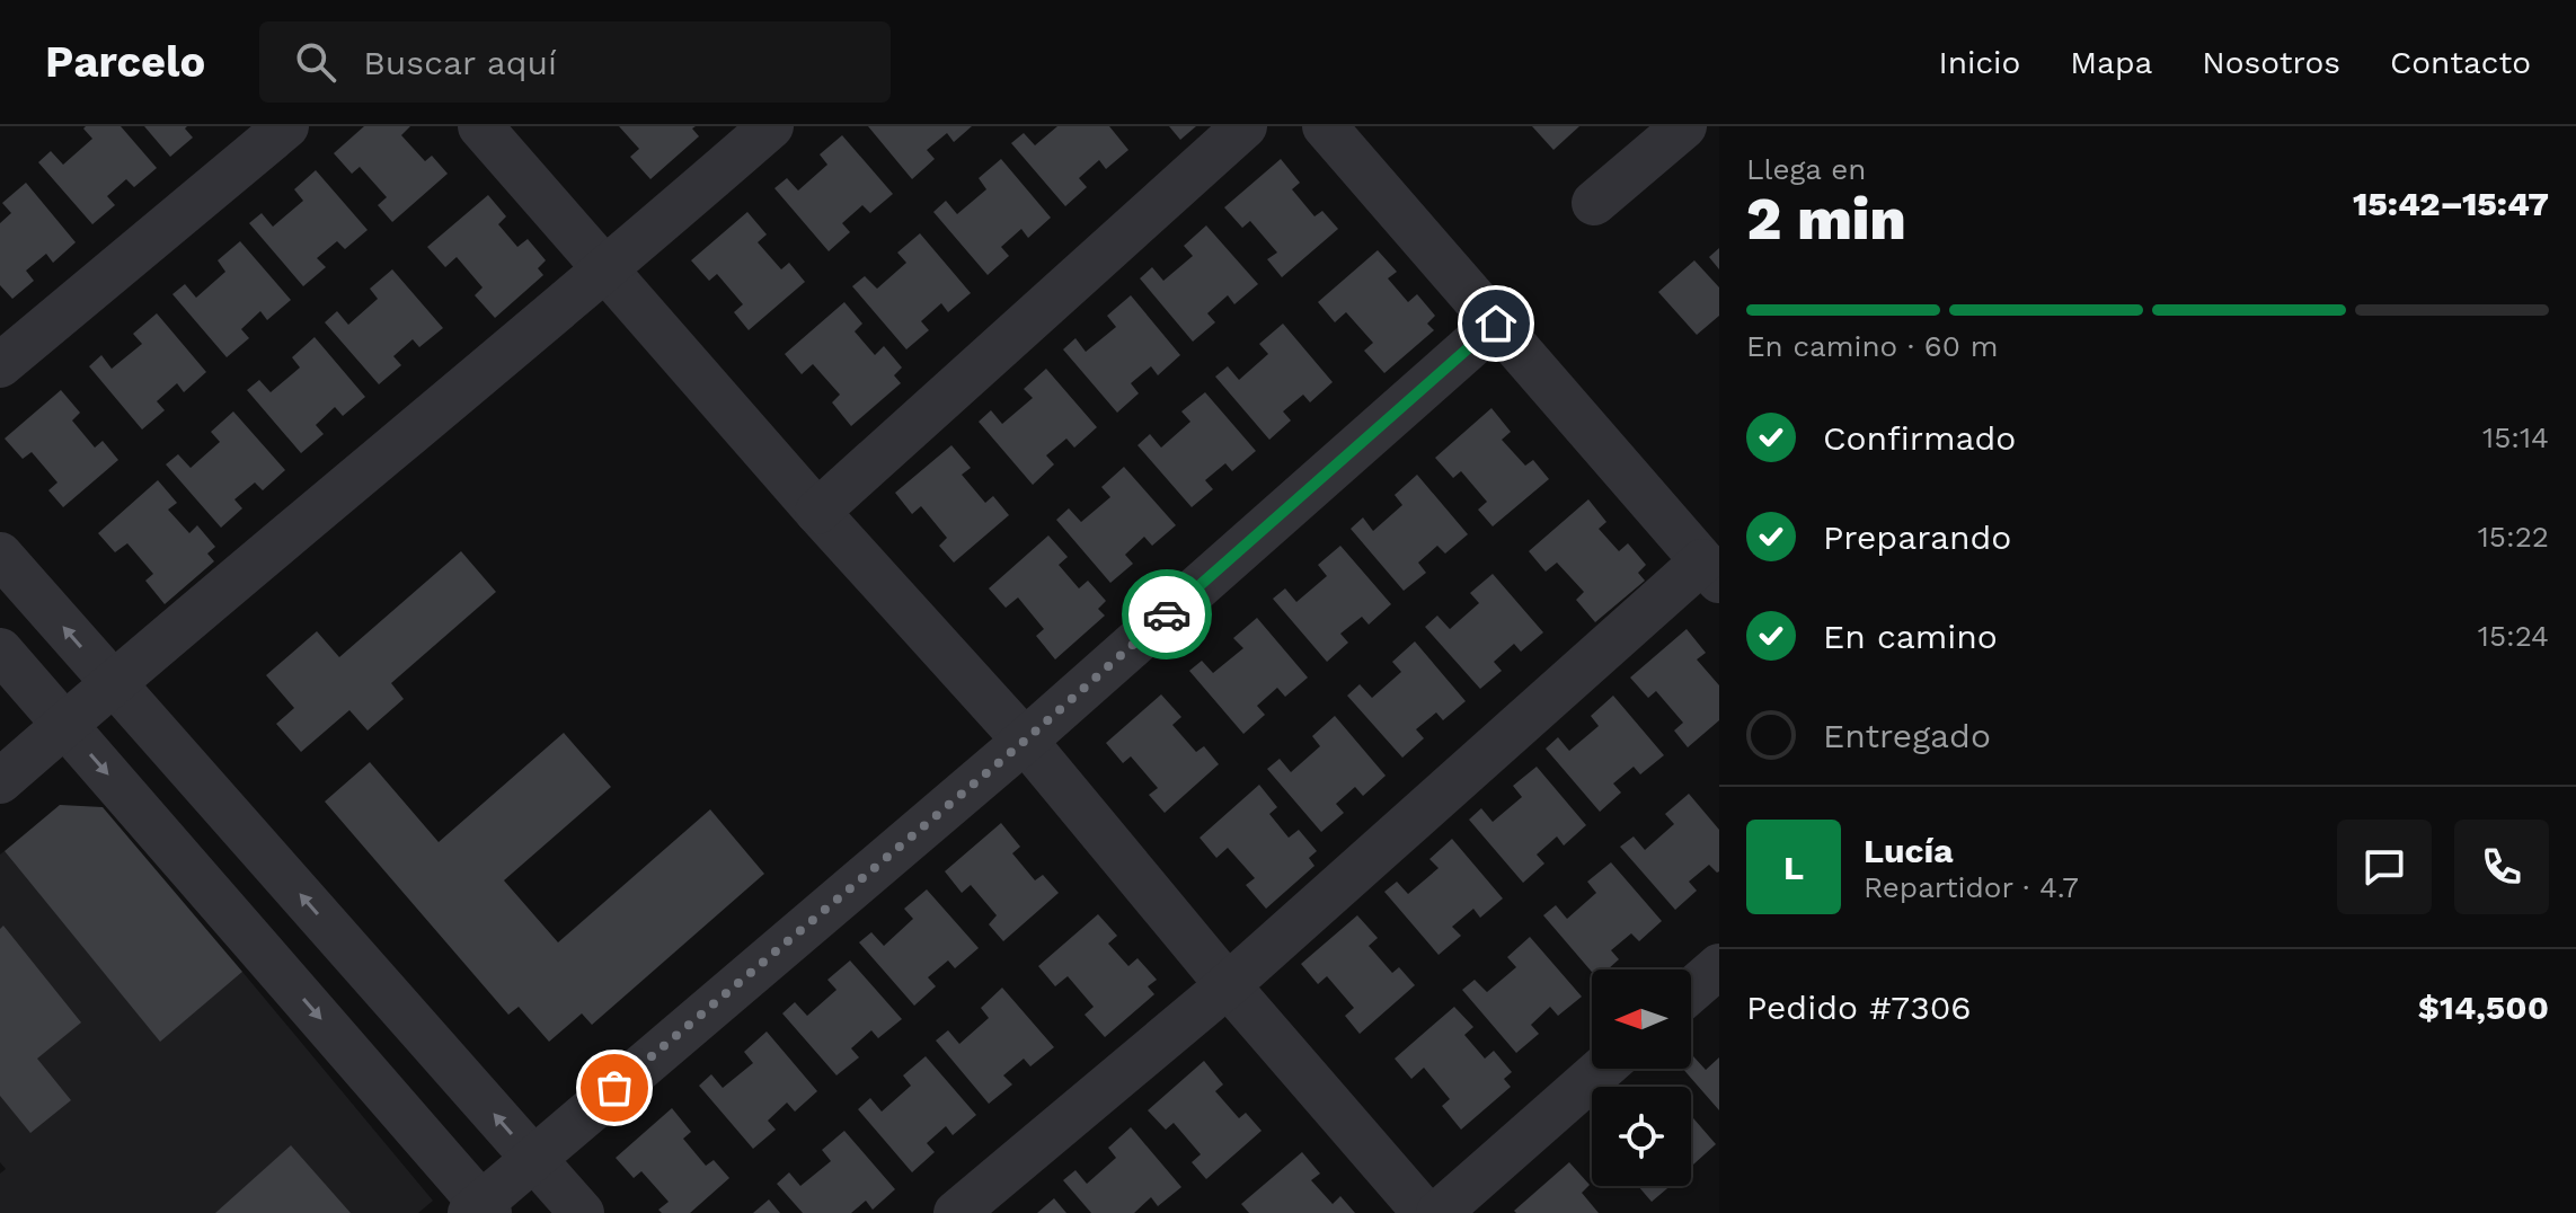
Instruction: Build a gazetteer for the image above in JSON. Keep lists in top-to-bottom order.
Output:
{
  "north": "left",
  "page": {
    "header": "Parcelo",
    "search": "Buscar aquí",
    "nav": [
      "Inicio",
      "Mapa",
      "Nosotros",
      "Contacto"
    ],
    "heading": ["2 min", "Llega en", "15:42–15:47"],
    "panel": [
      "Lucía",
      "Repartidor · 4.7",
      "Pedido #7306",
      "$14,500"
    ],
    "bar": "En camino · 60 m",
    "list": [
      ["Confirmado", "15:14"],
      ["Preparando", "15:22"],
      ["En camino", "15:24"],
      "Entregado"
    ],
    "round": "L"
  }
}
